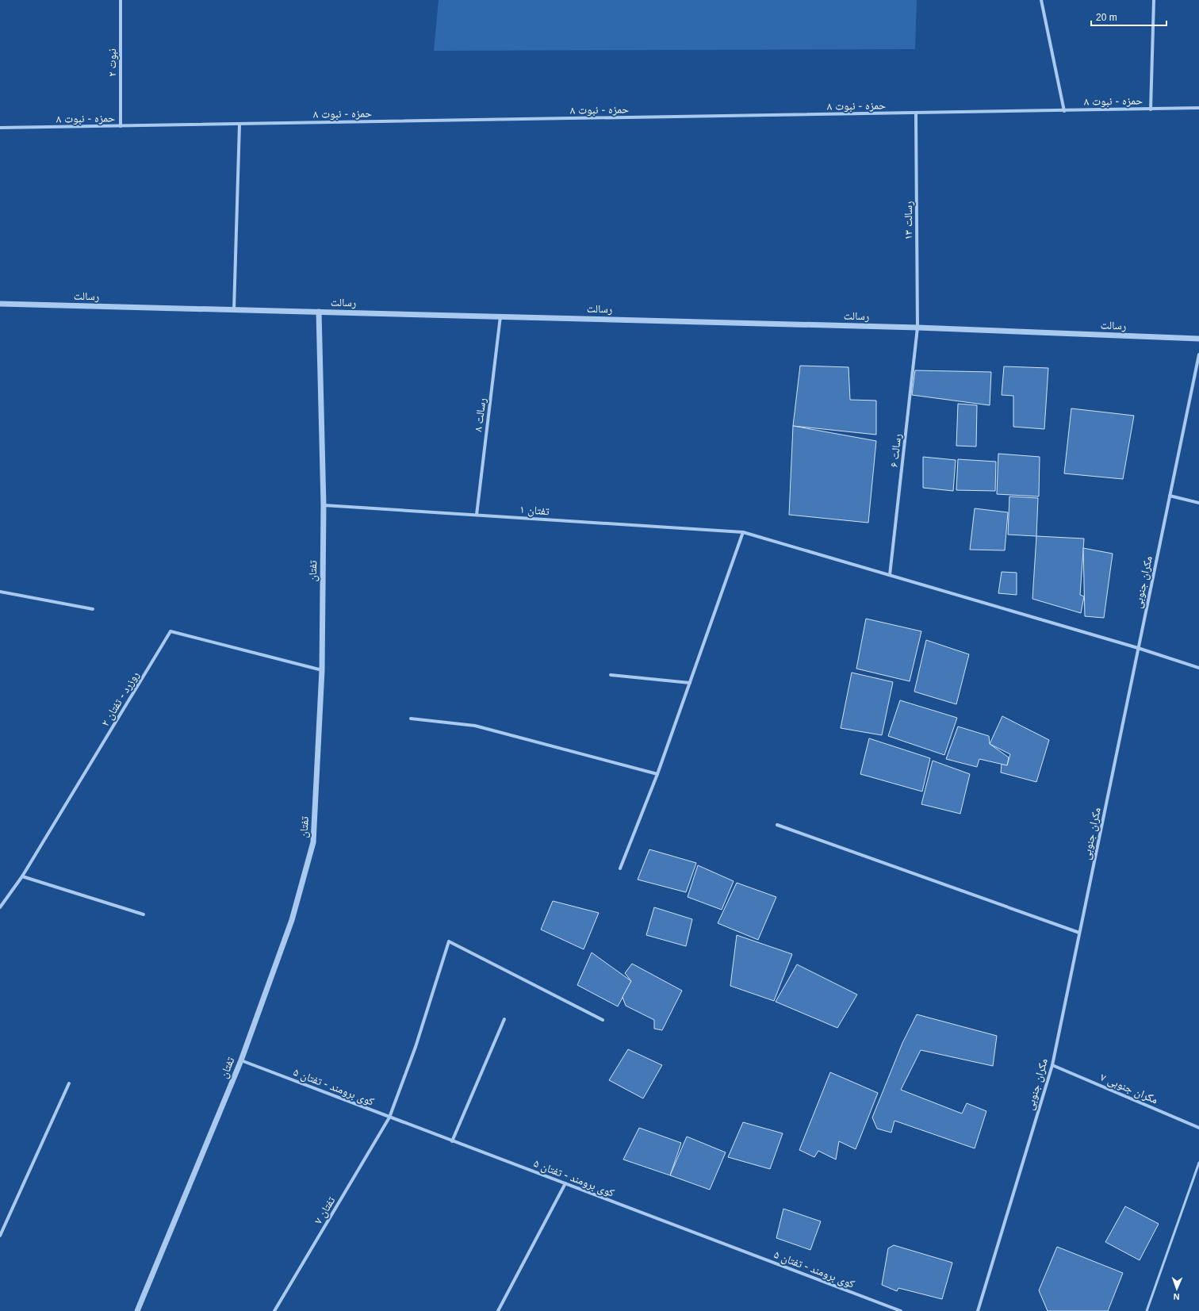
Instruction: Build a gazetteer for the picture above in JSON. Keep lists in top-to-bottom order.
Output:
{
  "streets": {
    "street": [
      "نبوت ۲",
      "حمزه - نبوت ۸",
      "رسالت ۱۳",
      "رسالت",
      "رسالت ۸",
      "رسالت ۶",
      "تفتان ۱",
      "تفتان",
      "مکران جنوبی",
      "روزرد - تفتان ۲",
      "کوی برومند - تفتان ۵",
      "مکران جنوبی ۷",
      "تفتان ۷"
    ]
  },
  "crossings": [
    ["نبوت ۲", "حمزه - نبوت ۸"],
    ["حمزه - نبوت ۸", "رسالت ۱۳"],
    ["رسالت ۱۳", "رسالت"],
    ["رسالت ۱۳", "رسالت ۶"],
    ["رسالت", "رسالت ۸"],
    ["رسالت", "رسالت ۶"],
    ["رسالت", "تفتان"],
    ["رسالت ۸", "تفتان ۱"],
    ["رسالت ۶", "تفتان ۱"],
    ["تفتان ۱", "تفتان"],
    ["تفتان ۱", "مکران جنوبی"],
    ["تفتان", "روزرد - تفتان ۲"],
    ["تفتان", "کوی برومند - تفتان ۵"],
    ["مکران جنوبی", "مکران جنوبی ۷"],
    ["کوی برومند - تفتان ۵", "تفتان ۷"]
  ],
  "scale_bar": "20 m",
  "north": "bottom"
}
